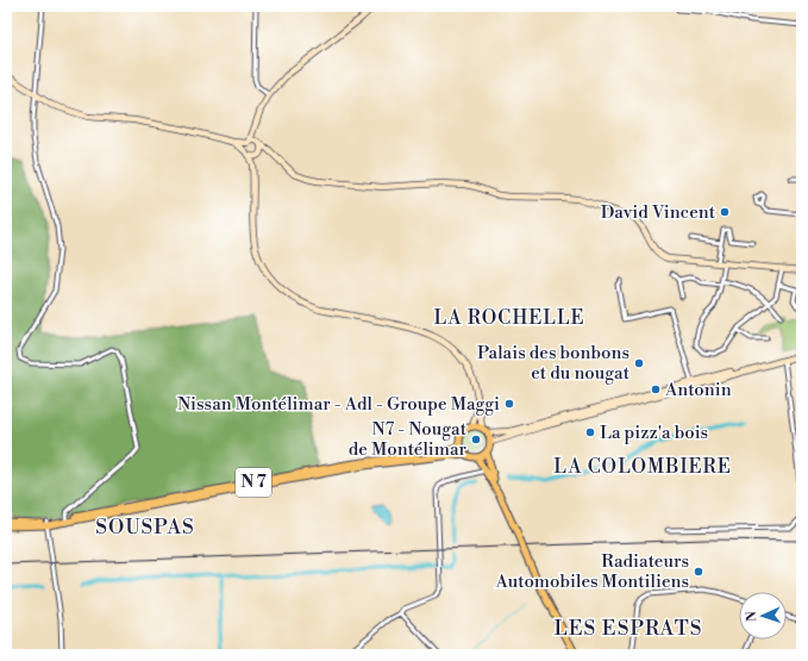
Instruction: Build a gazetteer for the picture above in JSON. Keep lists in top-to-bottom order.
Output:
{
  "streets": {
    "main road": ["N 7"]
  },
  "districts": [
    "LA ROCHELLE",
    "LA COLOMBIERE",
    "SOUSPAS",
    "LES ESPRATS"
  ],
  "places": [
    "David Vincent",
    "Palais des bonbons et du nougat",
    "Antonin",
    "Nissan Montélimar - Adl - Groupe Maggi",
    "La pizz'a bois",
    "N7 - Nougat de Montélimar",
    "Radiateurs Automobiles Montiliens"
  ],
  "north": "left"
}
